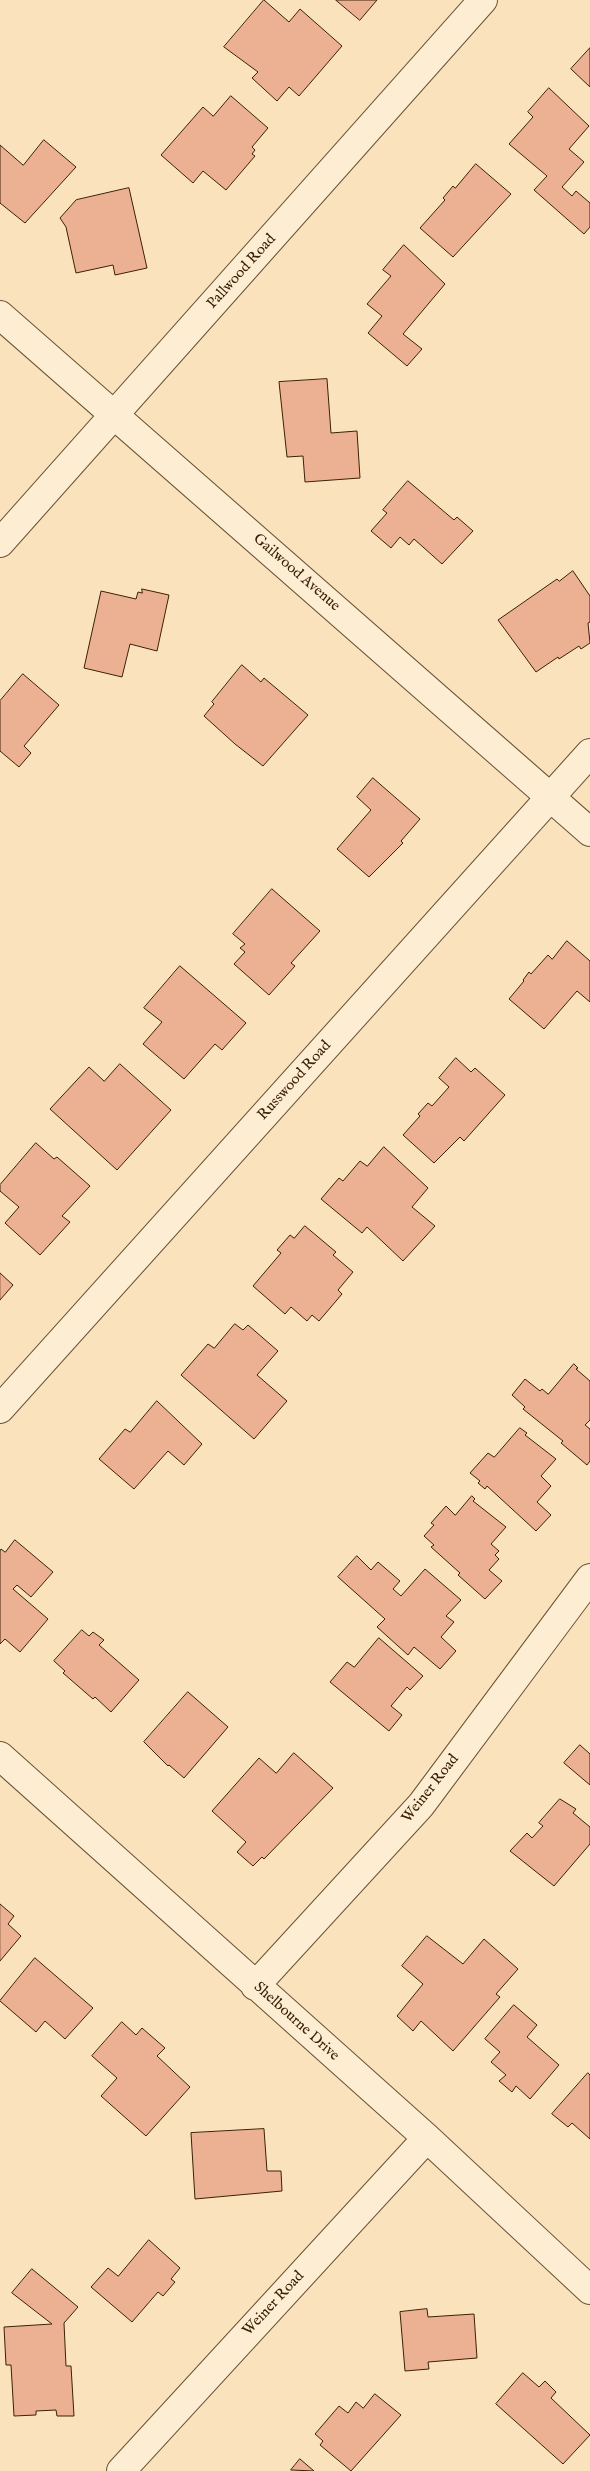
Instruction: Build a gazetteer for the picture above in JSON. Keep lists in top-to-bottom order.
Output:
{
  "streets": {
    "street": [
      "Pallwood Road",
      "Gailwood Avenue",
      "Russwood Road",
      "Weiner Road",
      "Shelbourne Drive"
    ]
  },
  "crossings": [
    ["Pallwood Road", "Gailwood Avenue"],
    ["Gailwood Avenue", "Russwood Road"],
    ["Weiner Road", "Shelbourne Drive"]
  ]
}
